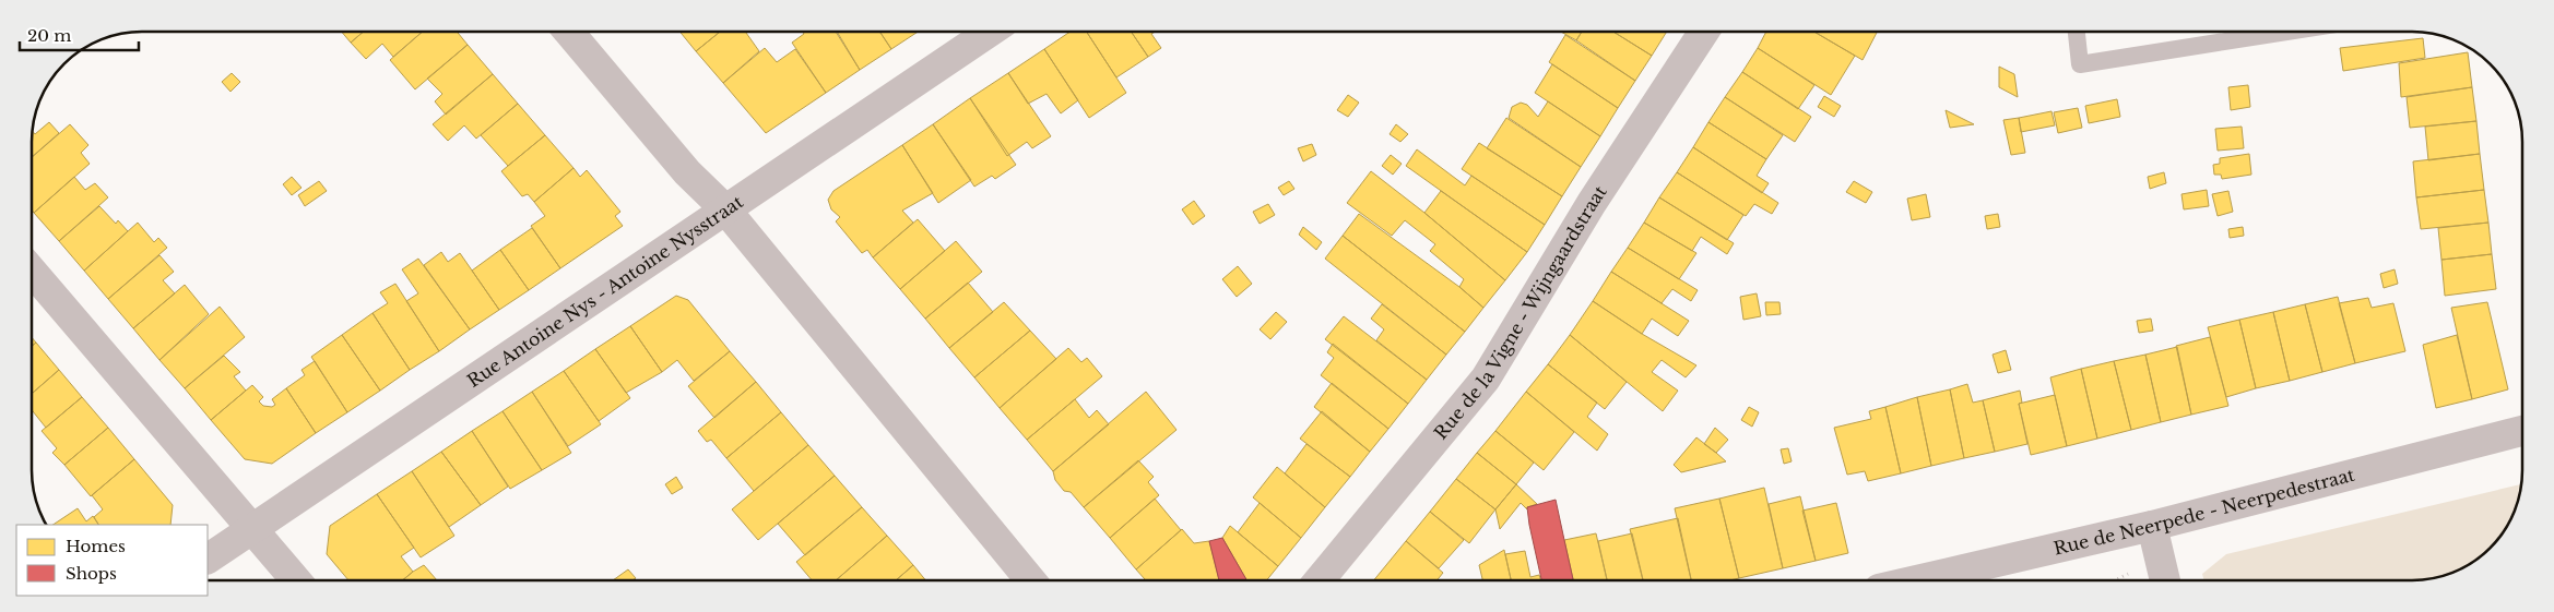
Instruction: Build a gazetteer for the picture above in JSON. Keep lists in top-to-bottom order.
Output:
{
  "streets": {
    "street": ["Rue Antoine Nys - Antoine Nysstraat", "Rue de la Vigne - Wijngaardstraat", "Rue de Neerpede - Neerpedestraat"]
  },
  "legend": ["Homes", "Shops"],
  "scale_bar": "20 m"
}
